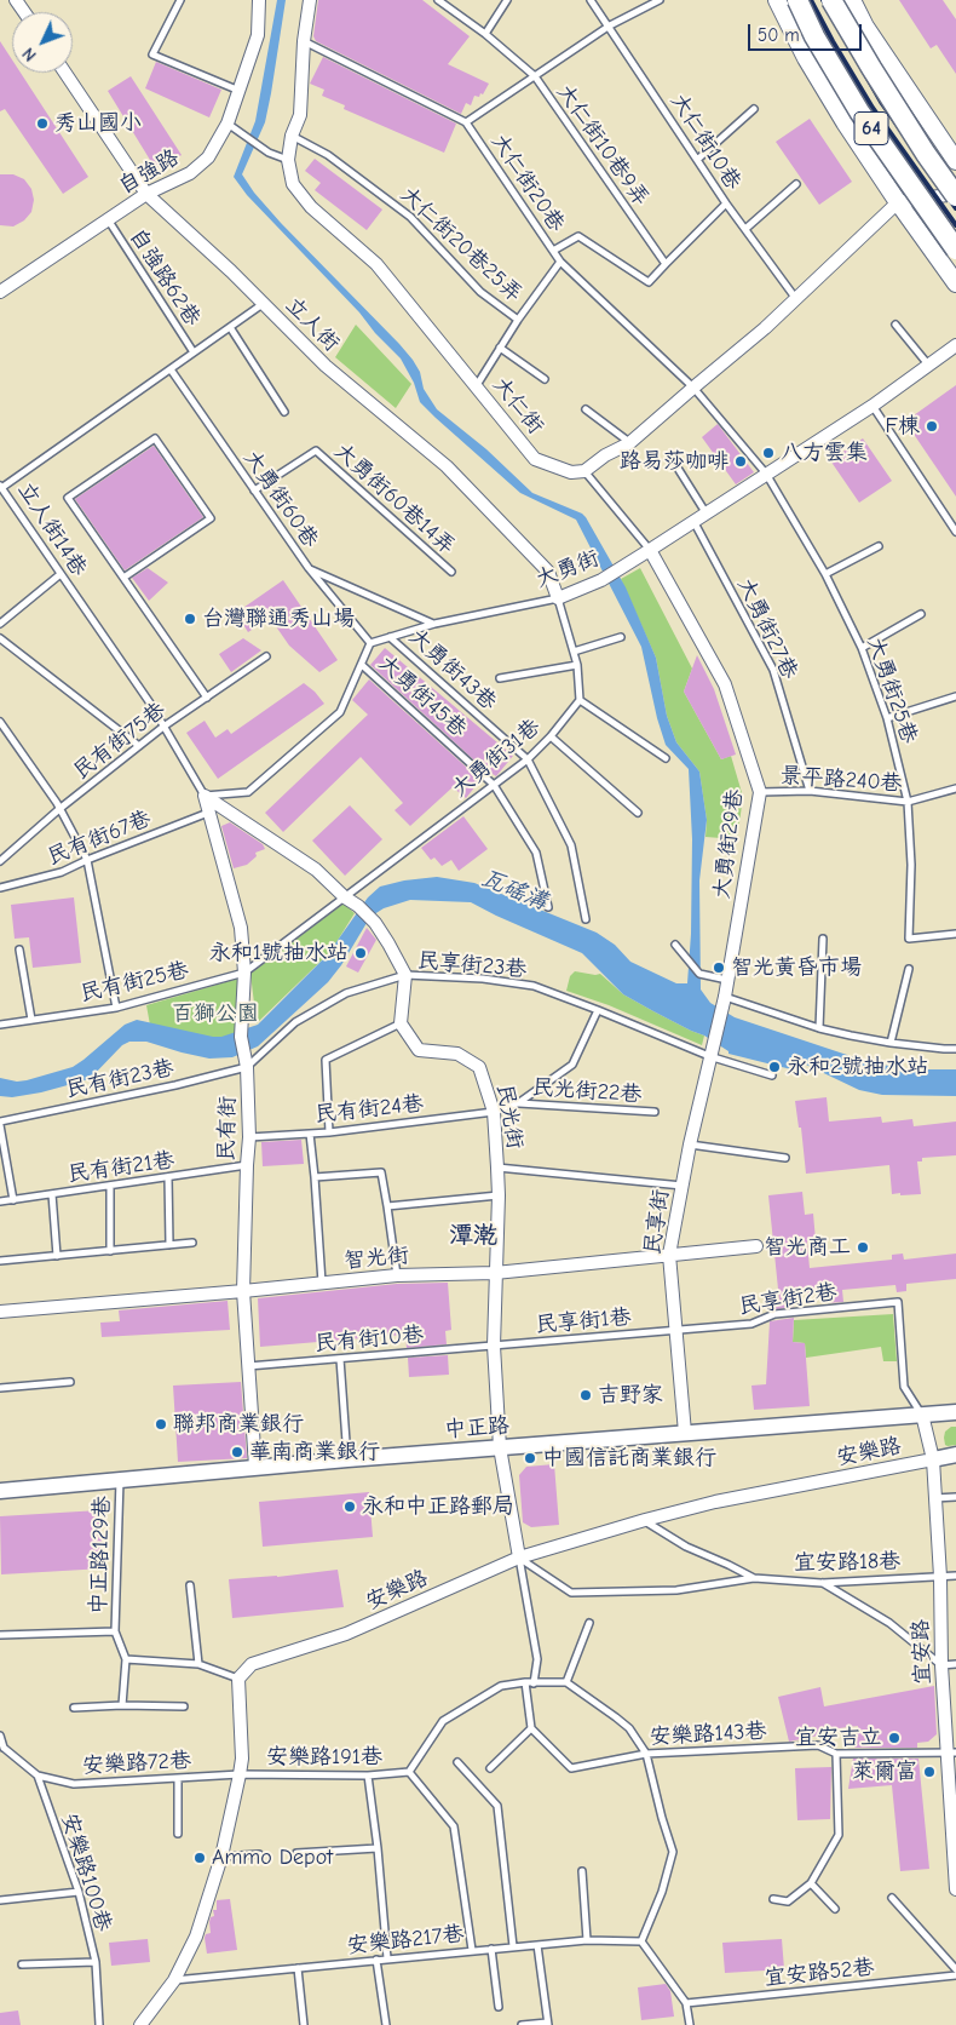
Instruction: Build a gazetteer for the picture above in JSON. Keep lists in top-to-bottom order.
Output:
{
  "streets": {
    "highway": ["64"],
    "street": [
      "自強路",
      "立人街",
      "大仁街",
      "大勇街",
      "大勇街29巷",
      "民光街",
      "民有街",
      "民享街",
      "智光街",
      "中正路",
      "安樂路",
      "宜安路"
    ],
    "lane": [
      "大仁街10巷",
      "大仁街10巷9弄",
      "大仁街20巷",
      "大仁街20巷25弄",
      "自強路62巷",
      "大勇街60巷",
      "大勇街60巷14弄",
      "立人街14巷",
      "大勇街27巷",
      "大勇街43巷",
      "大勇街25巷",
      "大勇街45巷",
      "民有街75巷",
      "大勇街31巷",
      "景平路240巷",
      "民有街67巷",
      "民享街23巷",
      "民有街25巷",
      "民有街23巷",
      "民光街22巷",
      "民有街24巷",
      "民有街21巷",
      "民享街2巷",
      "民享街1巷",
      "民有街10巷",
      "中正路129巷",
      "宜安路18巷",
      "安樂路143巷",
      "安樂路191巷",
      "安樂路72巷",
      "安樂路100巷",
      "安樂路217巷",
      "宜安路52巷"
    ]
  },
  "crossings": [
    ["自強路", "自強路62巷"],
    ["自強路", "立人街"],
    ["大仁街20巷", "大仁街20巷25弄"],
    ["大仁街20巷", "大仁街"],
    ["大仁街20巷", "大勇街"],
    ["大仁街20巷", "大勇街25巷"],
    ["大仁街20巷25弄", "大仁街"],
    ["自強路62巷", "立人街14巷"],
    ["立人街", "立人街14巷"],
    ["立人街", "大勇街"],
    ["大勇街60巷", "大勇街60巷14弄"],
    ["大勇街60巷", "立人街14巷"],
    ["大勇街60巷", "大勇街"],
    ["立人街14巷", "民有街75巷"],
    ["立人街14巷", "民有街"],
    ["大勇街", "大勇街27巷"],
    ["大勇街", "大勇街43巷"],
    ["大勇街", "大勇街25巷"],
    ["大勇街", "大勇街29巷"],
    ["大勇街27巷", "景平路240巷"],
    ["大勇街43巷", "大勇街31巷"],
    ["大勇街25巷", "景平路240巷"],
    ["大勇街45巷", "大勇街31巷"],
    ["大勇街31巷", "民有街25巷"],
    ["大勇街31巷", "民有街"],
    ["景平路240巷", "大勇街29巷"],
    ["民有街67巷", "民有街"],
    ["大勇街29巷", "民享街23巷"],
    ["大勇街29巷", "民享街"],
    ["民享街23巷", "民有街23巷"],
    ["民享街23巷", "民有街"],
    ["民享街23巷", "民享街"],
    ["民有街25巷", "民有街"],
    ["民有街23巷", "民有街"],
    ["民光街22巷", "民有街24巷"],
    ["民有街24巷", "民光街"],
    ["民有街24巷", "民有街"],
    ["民光街", "智光街"],
    ["民光街", "民享街1巷"],
    ["民光街", "民有街10巷"],
    ["民光街", "中正路"],
    ["民光街", "安樂路"],
    ["民有街", "民有街21巷"],
    ["民有街", "智光街"],
    ["民有街", "民有街10巷"],
    ["民有街", "中正路"],
    ["民享街", "智光街"],
    ["民享街", "民享街2巷"],
    ["民享街", "民享街1巷"],
    ["民享街", "中正路"],
    ["民享街2巷", "民享街1巷"],
    ["民享街2巷", "中正路"],
    ["民享街2巷", "宜安路"],
    ["民享街1巷", "民有街10巷"],
    ["中正路", "中正路129巷"],
    ["中正路", "宜安路"],
    ["安樂路", "宜安路"],
    ["宜安路18巷", "宜安路"],
    ["宜安路", "安樂路143巷"],
    ["安樂路191巷", "安樂路72巷"],
    ["安樂路72巷", "安樂路100巷"]
  ],
  "districts": ["潭漧"],
  "water": ["瓦磘溝"],
  "parks": ["百獅公園"],
  "places": [
    "秀山國小",
    "F棟",
    "八方雲集",
    "路易莎咖啡",
    "台灣聯通秀山場",
    "永和1號抽水站",
    "智光黃昏市場",
    "永和2號抽水站",
    "智光商工",
    "吉野家",
    "聯邦商業銀行",
    "華南商業銀行",
    "中國信託商業銀行",
    "永和中正路郵局",
    "宜安吉立",
    "萊爾富",
    "Ammo Depot"
  ],
  "scale_bar": "50 m",
  "north": "bottom left"
}
